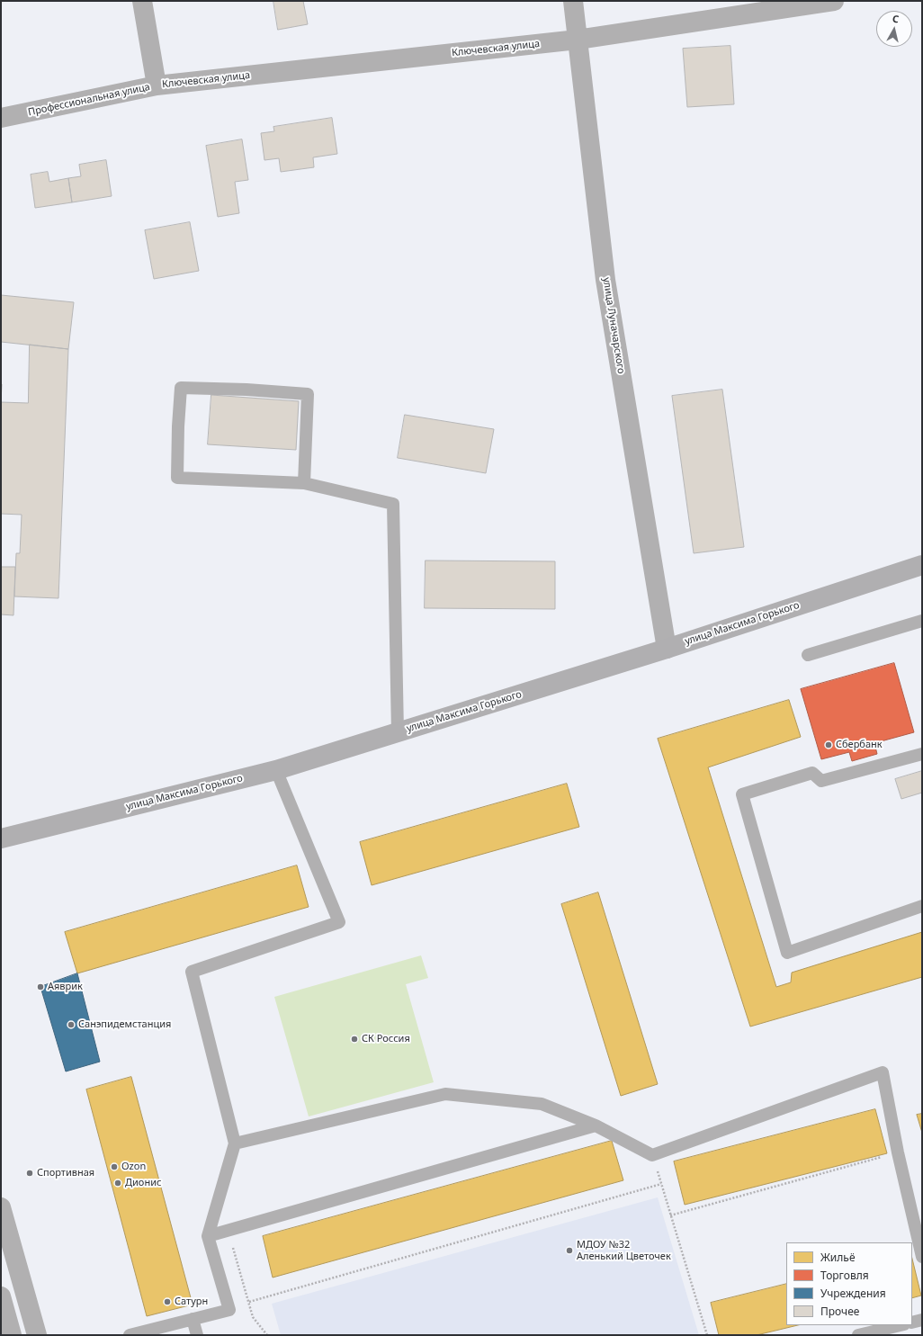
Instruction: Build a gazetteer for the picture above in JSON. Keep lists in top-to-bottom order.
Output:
{
  "streets": {
    "street": [
      "Ключевская улица",
      "Профессиональная улица",
      "улица Луначарского",
      "улица Максима Горького"
    ]
  },
  "crossings": [
    ["Ключевская улица", "Профессиональная улица"],
    ["Ключевская улица", "улица Луначарского"],
    ["улица Луначарского", "улица Максима Горького"]
  ],
  "places": [
    "Сбербанк",
    "Аяврик",
    "Санэпидемстанция",
    "СК Россия",
    "Ozon",
    "Спортивная",
    "Дионис",
    "МДОУ №32 Аленький Цветочек",
    "Сатурн"
  ],
  "legend": [
    "Жильё",
    "Торговля",
    "Учреждения",
    "Прочее"
  ],
  "north": "top"
}
